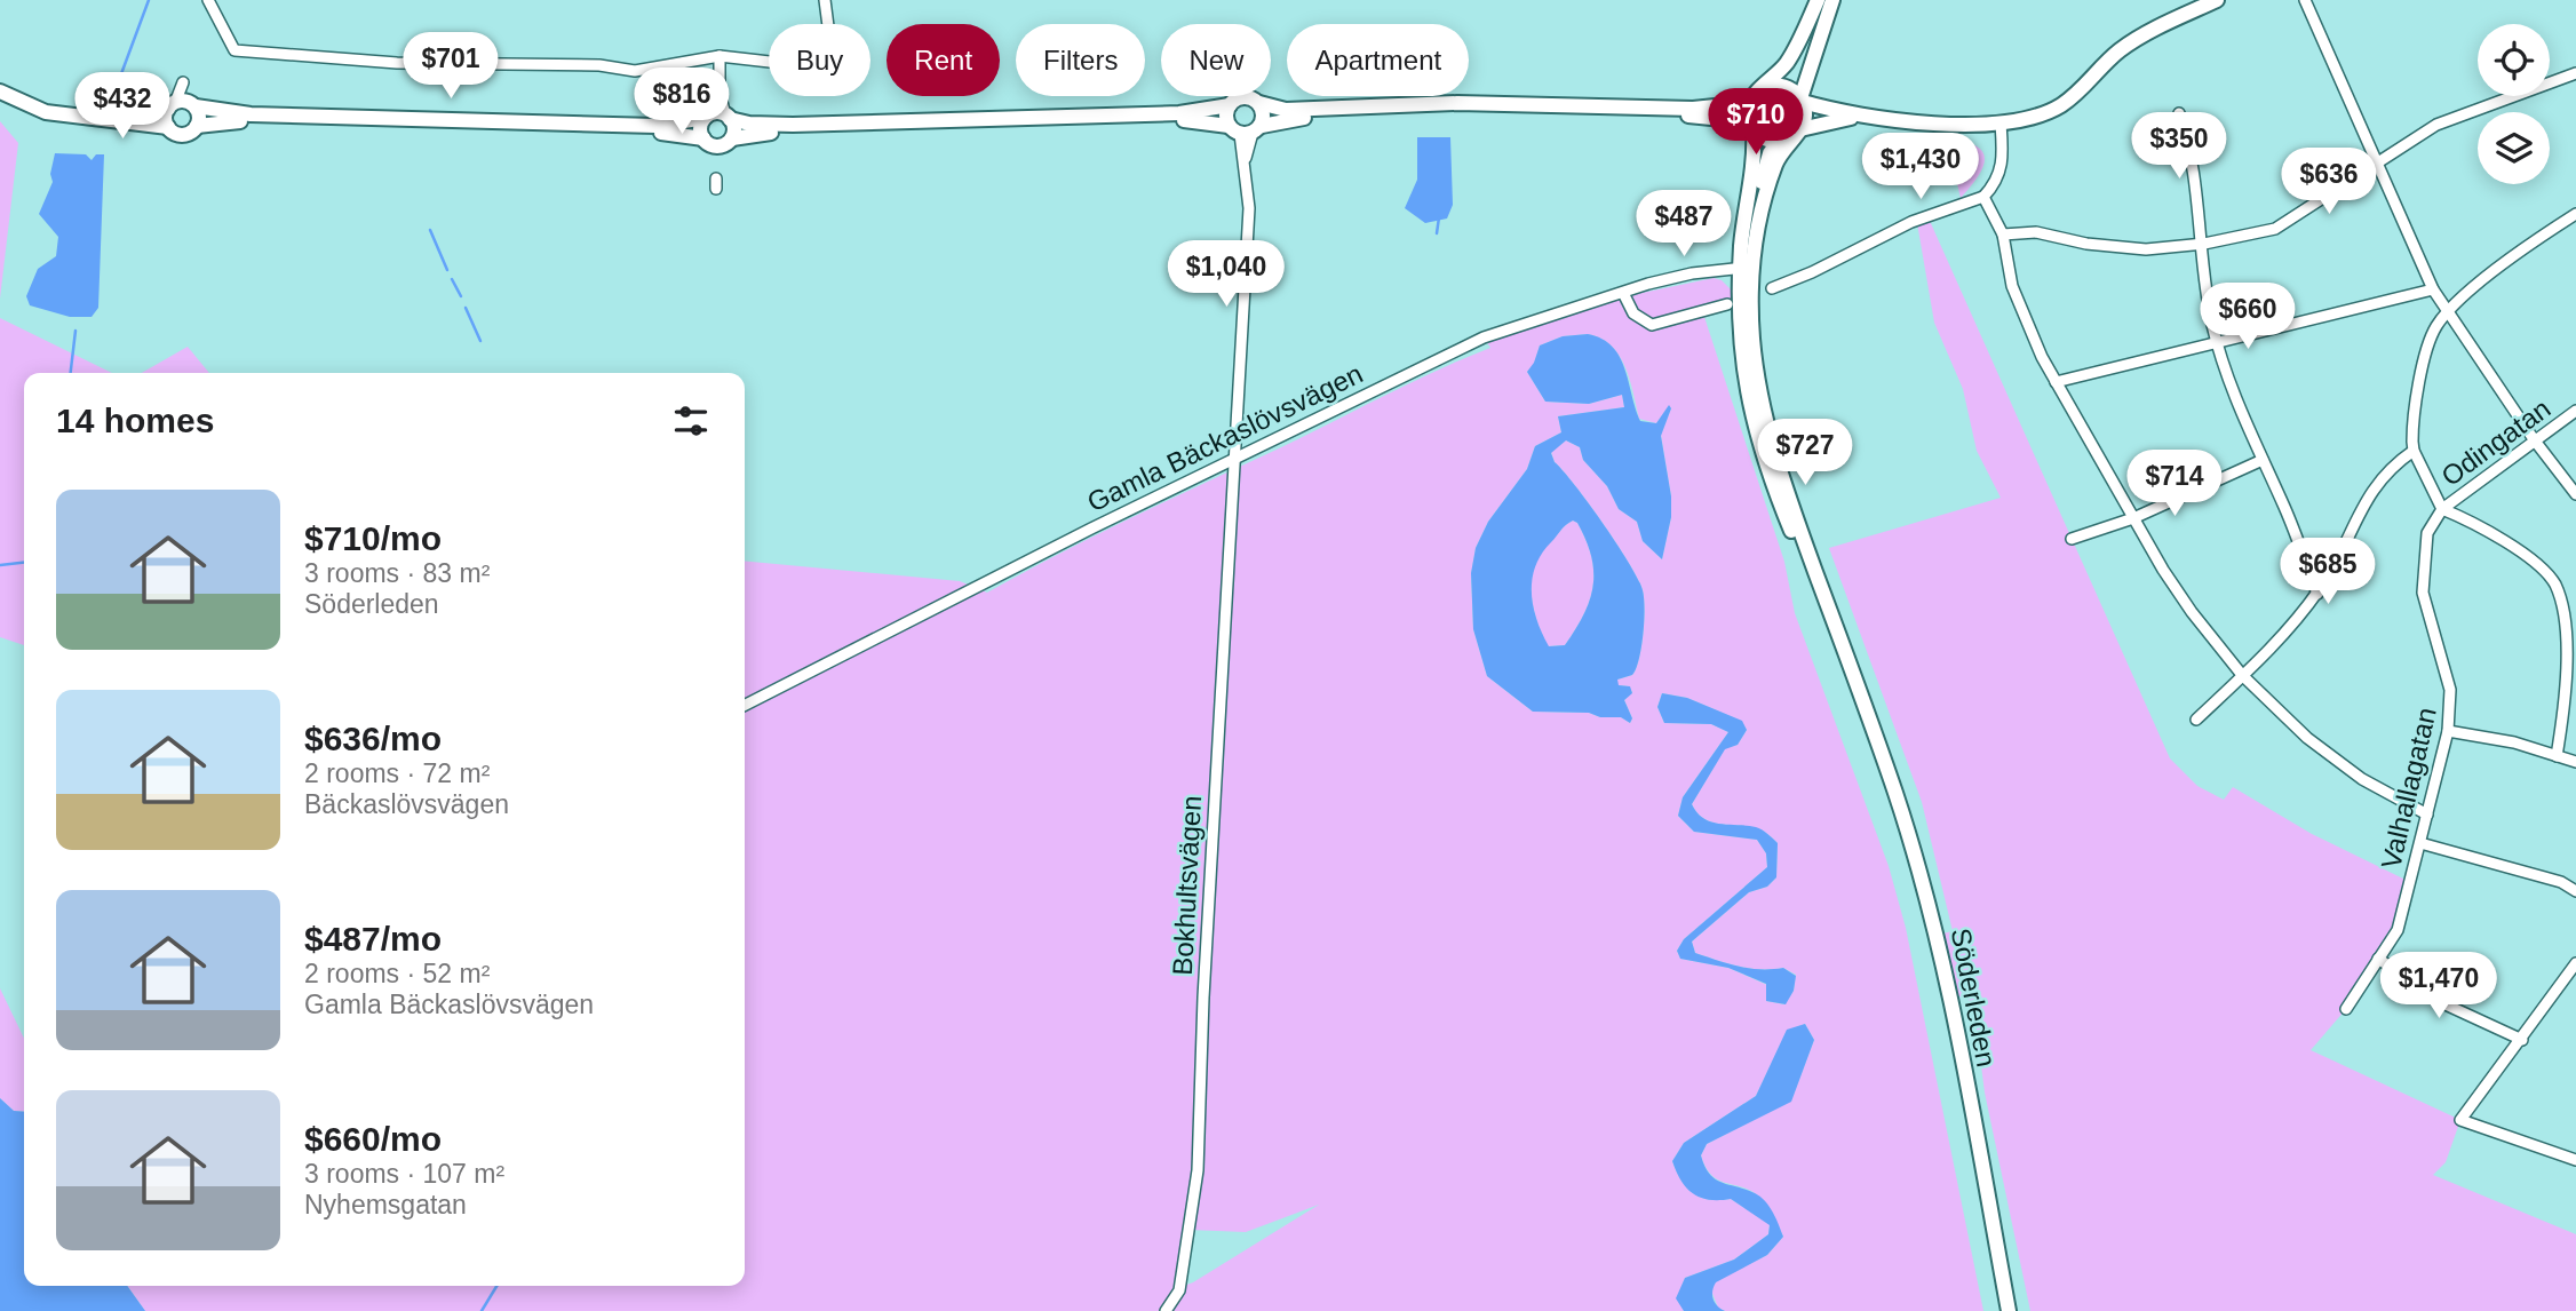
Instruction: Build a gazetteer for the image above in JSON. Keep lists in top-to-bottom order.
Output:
{
  "streets": {
    "street": [
      "Gamla Bäckaslövsvägen",
      "Odingatan",
      "Valhallagatan",
      "Bokhultsvägen",
      "Söderleden"
    ]
  },
  "crossings": [
    ["Gamla Bäckaslövsvägen", "Bokhultsvägen"],
    ["Gamla Bäckaslövsvägen", "Söderleden"],
    ["Odingatan", "Valhallagatan"]
  ],
  "page": {
    "chip": [
      "Buy",
      "Rent",
      "Filters",
      "New",
      "Apartment"
    ],
    "price": [
      "$701",
      "$816",
      "$432",
      "$710",
      "$350",
      "$1,430",
      "$636",
      "$487",
      "$1,040",
      "$660",
      "$727",
      "$714",
      "$685",
      "$1,470"
    ],
    "heading": "14 homes",
    "list": [
      {
        "name": "$710/mo",
        "note": "3 rooms · 83 m² · Söderleden"
      },
      {
        "name": "$636/mo",
        "note": "2 rooms · 72 m² · Bäckaslövsvägen"
      },
      {
        "name": "$487/mo",
        "note": "2 rooms · 52 m² · Gamla Bäckaslövsvägen"
      },
      {
        "name": "$660/mo",
        "note": "3 rooms · 107 m² · Nyhemsgatan"
      }
    ]
  }
}
